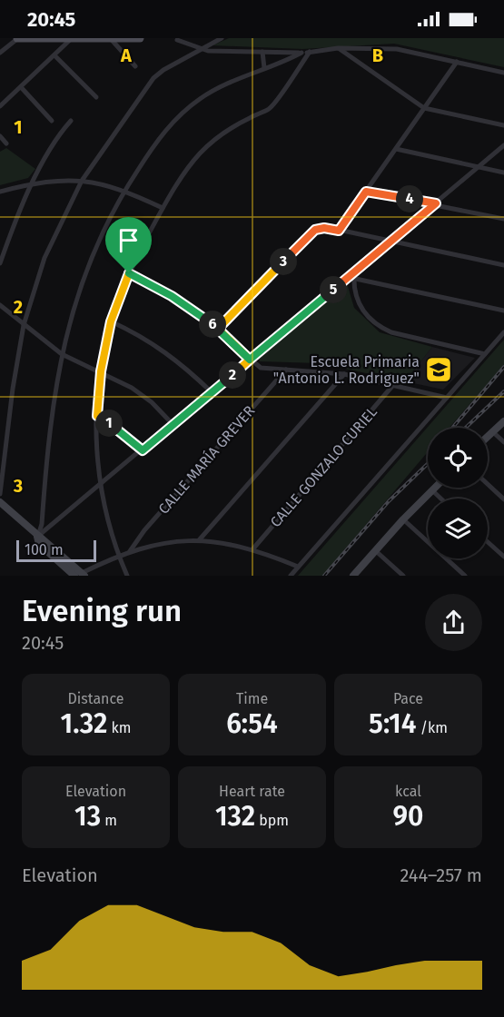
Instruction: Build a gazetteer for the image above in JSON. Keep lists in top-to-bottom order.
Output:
{
  "streets": {
    "street": ["CALLE MARÍA GREVER", "CALLE GONZALO CURIEL"]
  },
  "places": {
    "school or university": ["Escuela Primaria \"Antonio L. Rodriguez\""]
  },
  "scale_bar": "100 m",
  "page": {
    "status": "20:45",
    "pins": [
      "4",
      "3",
      "5",
      "6",
      "2",
      "1"
    ],
    "scale": "100 m",
    "heading": ["Evening run", "20:45"],
    "stats": [
      ["Distance", "1.32 km"],
      ["Time", "6:54"],
      ["Pace", "5:14 /km"],
      ["Elevation", "13 m"],
      ["Heart rate", "132 bpm"],
      ["kcal", "90"]
    ],
    "chart": ["Elevation", "244–257 m"]
  },
  "grid": {
    "columns": ["A", "B"],
    "rows": ["1", "2", "3"]
  }
}
